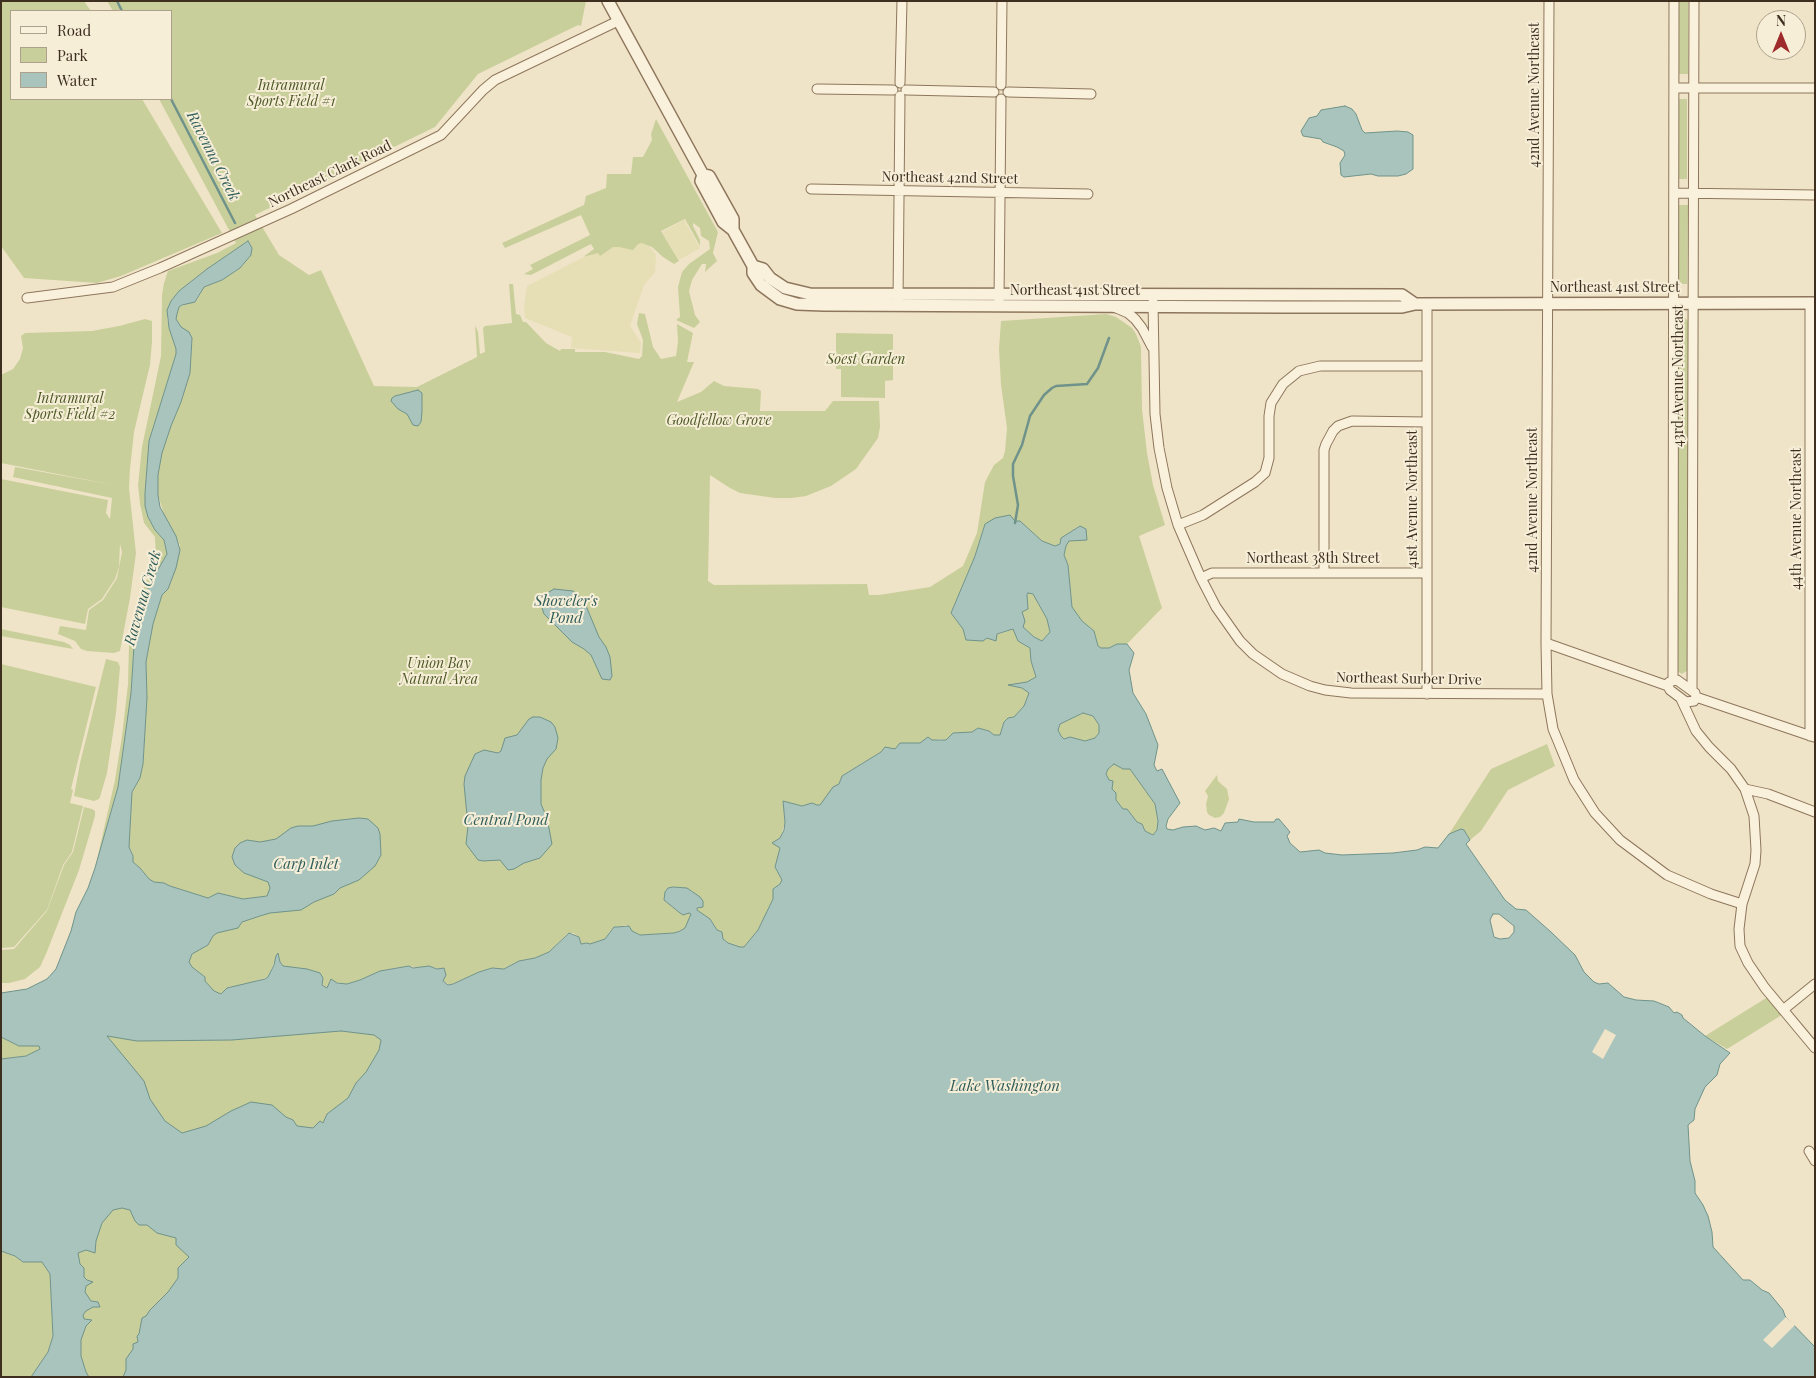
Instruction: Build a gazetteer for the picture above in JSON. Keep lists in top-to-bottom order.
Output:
{
  "streets": {
    "street": [
      "42nd Avenue Northeast",
      "Northeast Clark Road",
      "Northeast 42nd Street",
      "Northeast 41st Street",
      "43rd Avenue Northeast",
      "41st Avenue Northeast",
      "44th Avenue Northeast",
      "Northeast 38th Street",
      "Northeast Surber Drive"
    ]
  },
  "crossings": [
    ["42nd Avenue Northeast", "Northeast 41st Street"],
    ["42nd Avenue Northeast", "Northeast Surber Drive"],
    ["Northeast Clark Road", "Northeast 41st Street"],
    ["Northeast 41st Street", "43rd Avenue Northeast"],
    ["Northeast 41st Street", "41st Avenue Northeast"],
    ["Northeast 41st Street", "44th Avenue Northeast"],
    ["Northeast 41st Street", "Northeast Surber Drive"],
    ["41st Avenue Northeast", "Northeast 38th Street"],
    ["41st Avenue Northeast", "Northeast Surber Drive"],
    ["Northeast 38th Street", "Northeast Surber Drive"]
  ],
  "water": [
    "Ravenna Creek",
    "Shoveler's Pond",
    "Central Pond",
    "Carp Inlet",
    "Lake Washington"
  ],
  "parks": [
    "Intramural Sports Field #1",
    "Soest Garden",
    "Intramural Sports Field #2",
    "Goodfellow Grove",
    "Union Bay Natural Area"
  ],
  "legend": ["Road", "Park", "Water"],
  "north": "top"
}
